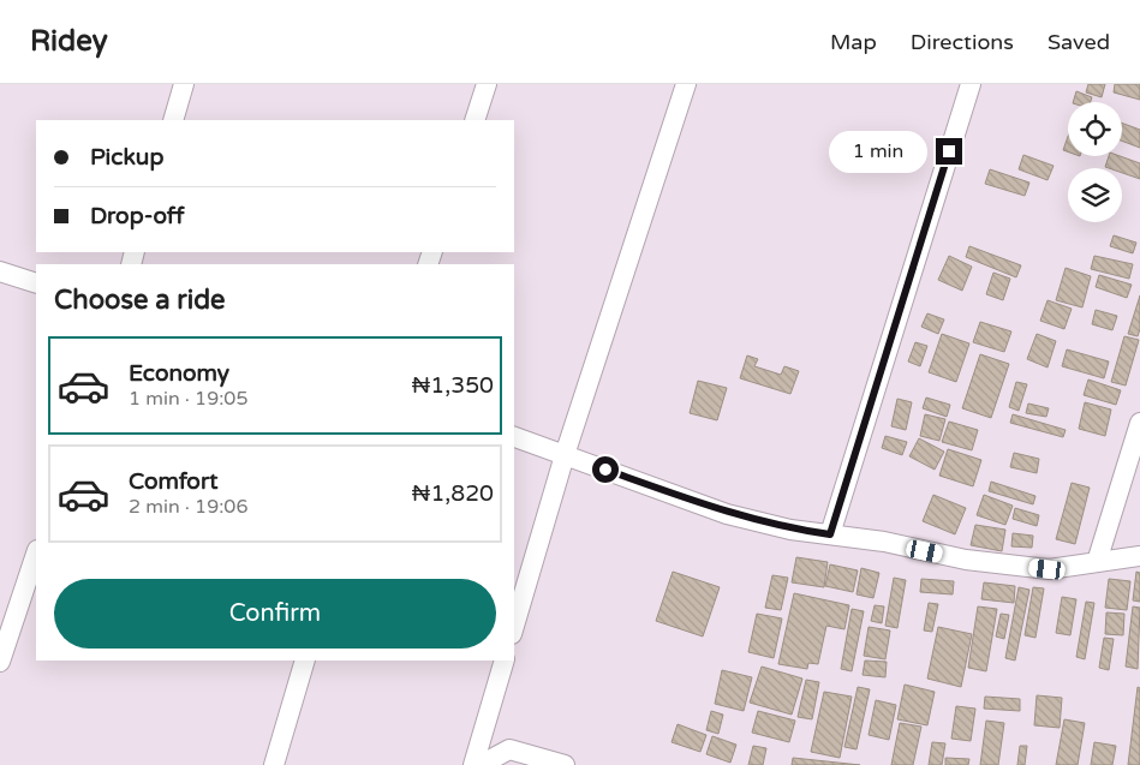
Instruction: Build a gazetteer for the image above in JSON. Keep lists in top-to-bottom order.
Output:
{
  "page": {
    "header": "Ridey",
    "nav": ["Map", "Directions", "Saved"],
    "banner": ["Pickup", "Drop-off"],
    "bubble": "1 min",
    "heading": "Choose a ride",
    "list": [
      {
        "name": "Economy",
        "note": "1 min · 19:05",
        "value": "₦1,350"
      },
      {
        "name": "Comfort",
        "note": "2 min · 19:06",
        "value": "₦1,820"
      }
    ],
    "buttons": "Confirm"
  }
}
